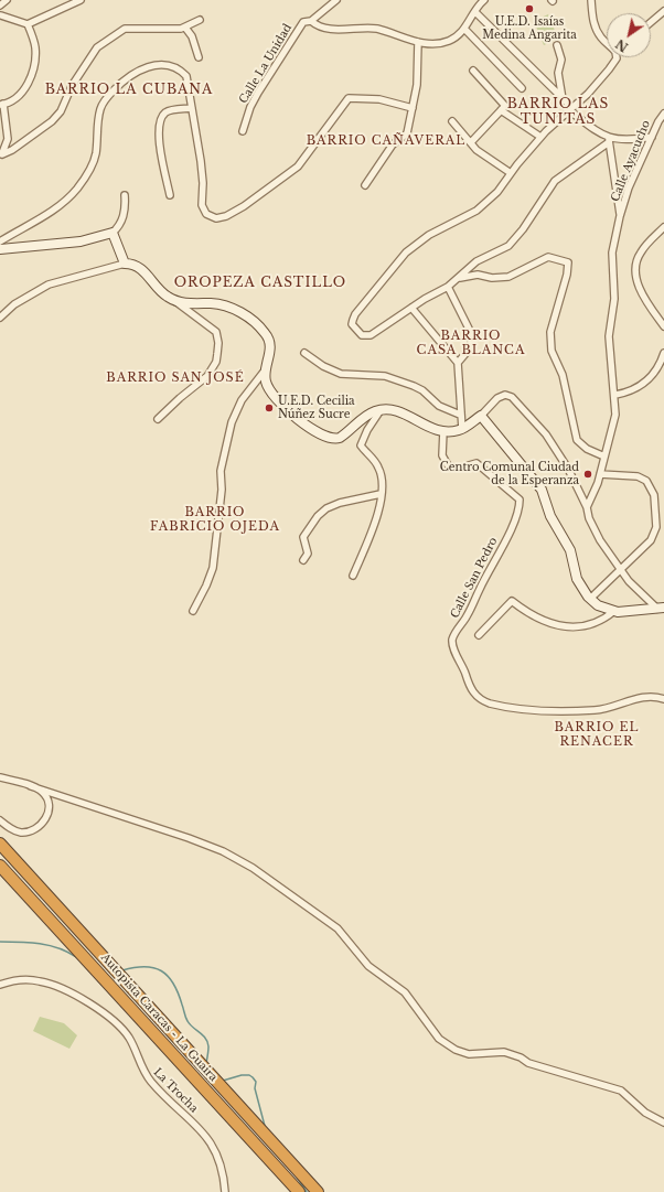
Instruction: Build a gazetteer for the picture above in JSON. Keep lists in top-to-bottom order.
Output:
{
  "streets": {
    "highway": ["Autopista Caracas - La Guaira"],
    "street": [
      "Calle La Unidad",
      "Calle Ayacucho",
      "Calle San Pedro",
      "La Trocha"
    ]
  },
  "districts": [
    "BARRIO LA CUBANA",
    "BARRIO LAS TUNITAS",
    "BARRIO CAÑAVERAL",
    "OROPEZA CASTILLO",
    "BARRIO CASA BLANCA",
    "BARRIO SAN JOSÉ",
    "BARRIO FABRICIO OJEDA",
    "BARRIO EL RENACER"
  ],
  "places": ["U.E.D. Isaías Medina Angarita", "U.E.D. Cecilia Núñez Sucre", "Centro Comunal Ciudad de la Esperanza"],
  "north": "bottom left"
}
